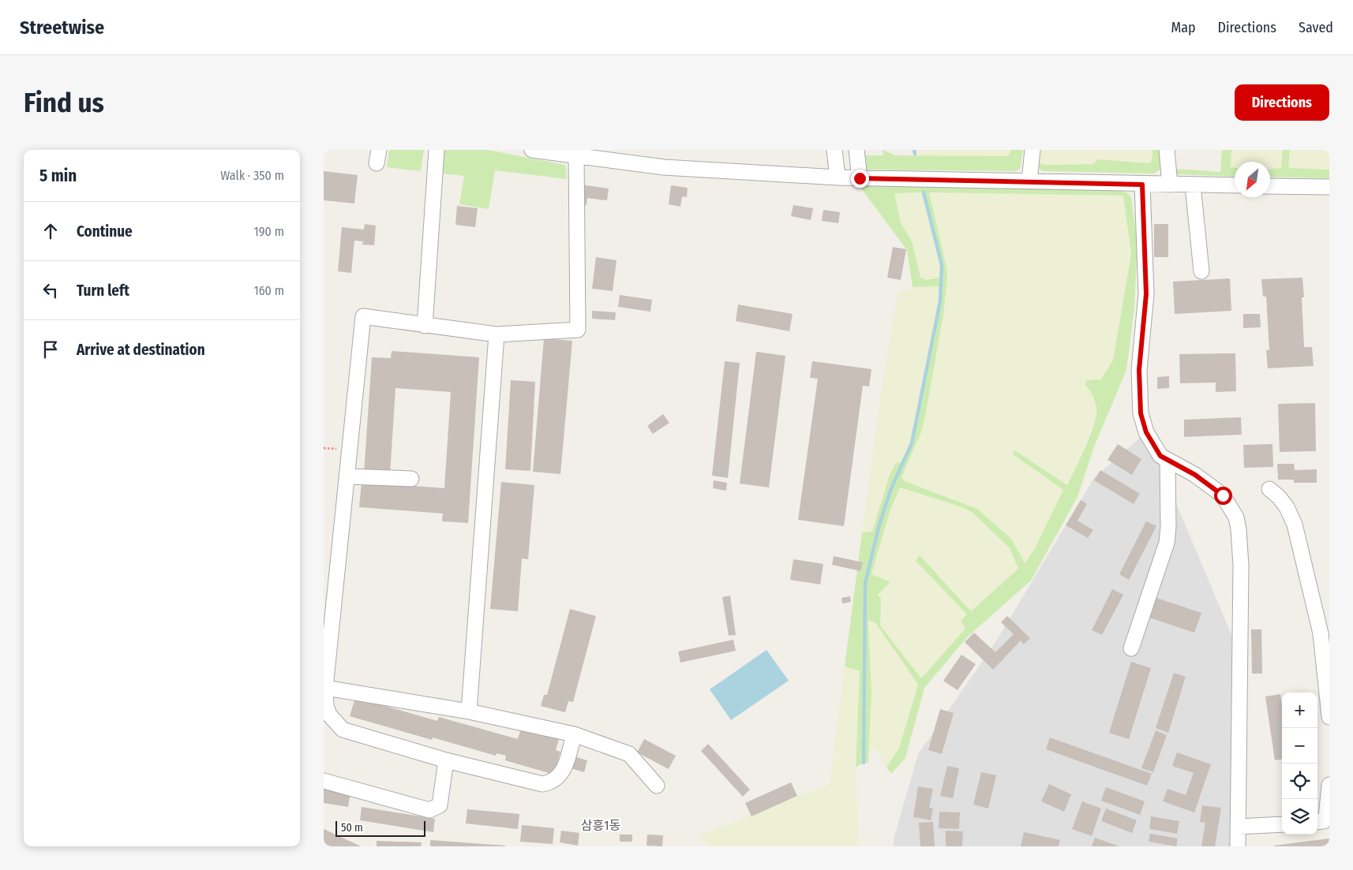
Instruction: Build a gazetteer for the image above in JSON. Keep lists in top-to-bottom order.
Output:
{
  "districts": ["삼흥1동"],
  "scale_bar": "50 m",
  "north": "bottom left",
  "page": {
    "header": "Streetwise",
    "nav": ["Map", "Directions", "Saved"],
    "buttons": "Directions",
    "title": "Find us",
    "heading": ["5 min", "Walk · 350 m"],
    "list": [
      ["Continue", "190 m"],
      ["Turn left", "160 m"],
      "Arrive at destination"
    ],
    "map_buttons": ["+", "−"],
    "scale": "50 m"
  }
}
